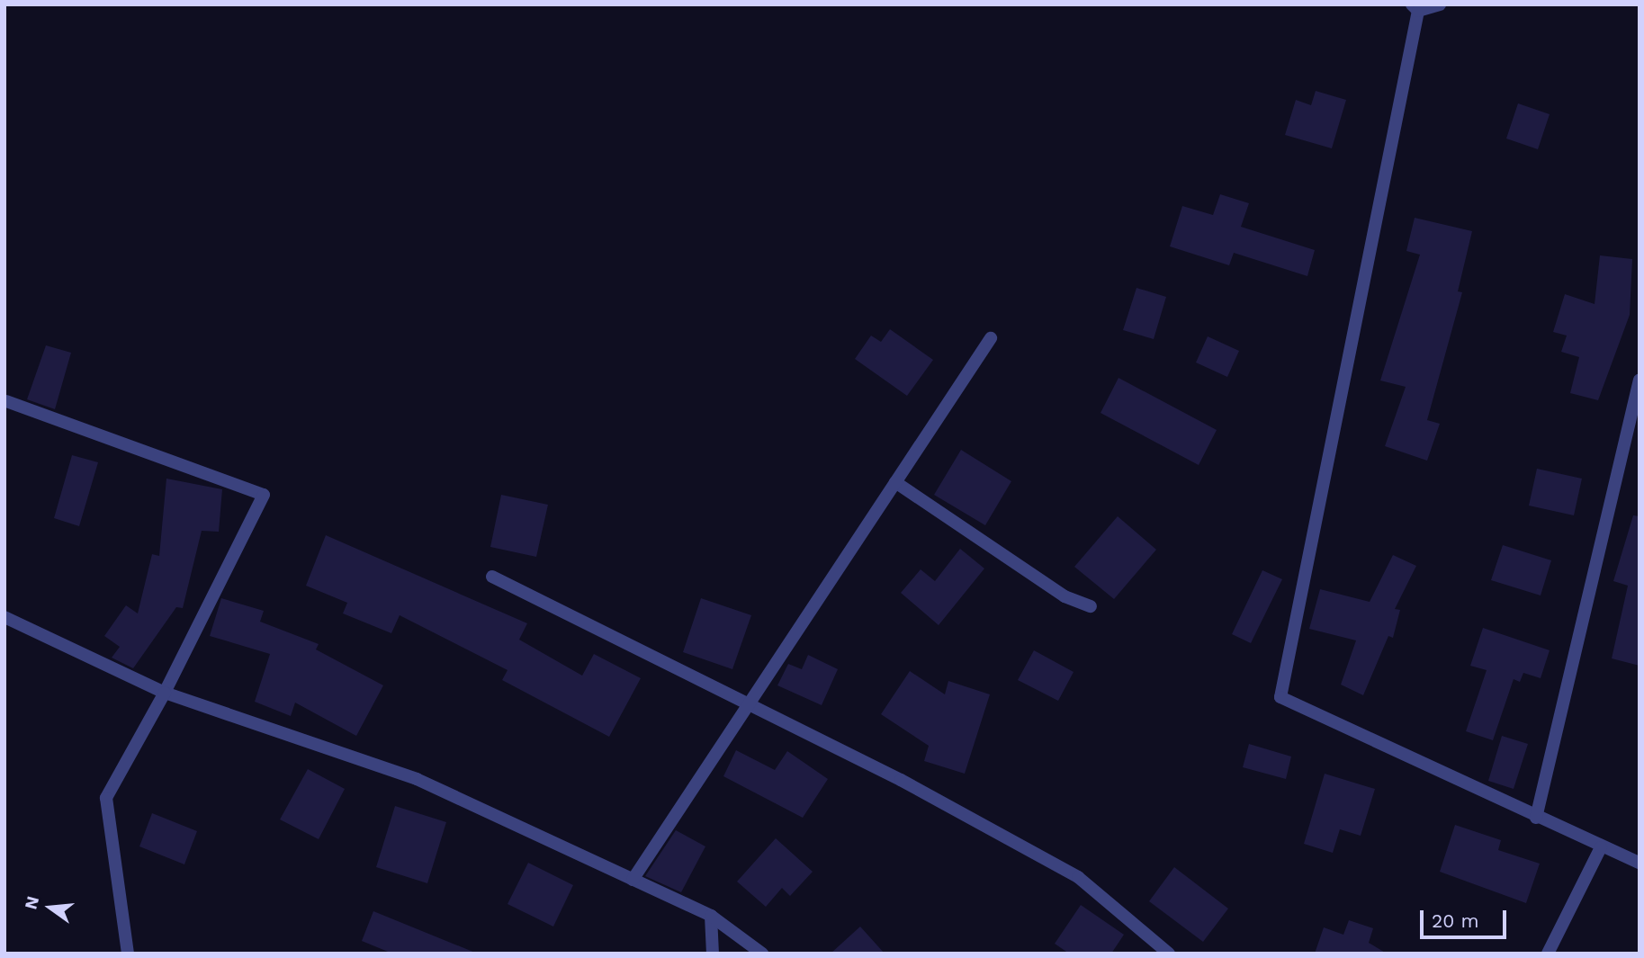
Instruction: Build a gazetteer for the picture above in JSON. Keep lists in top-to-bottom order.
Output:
{
  "scale_bar": "20 m",
  "north": "left"
}
